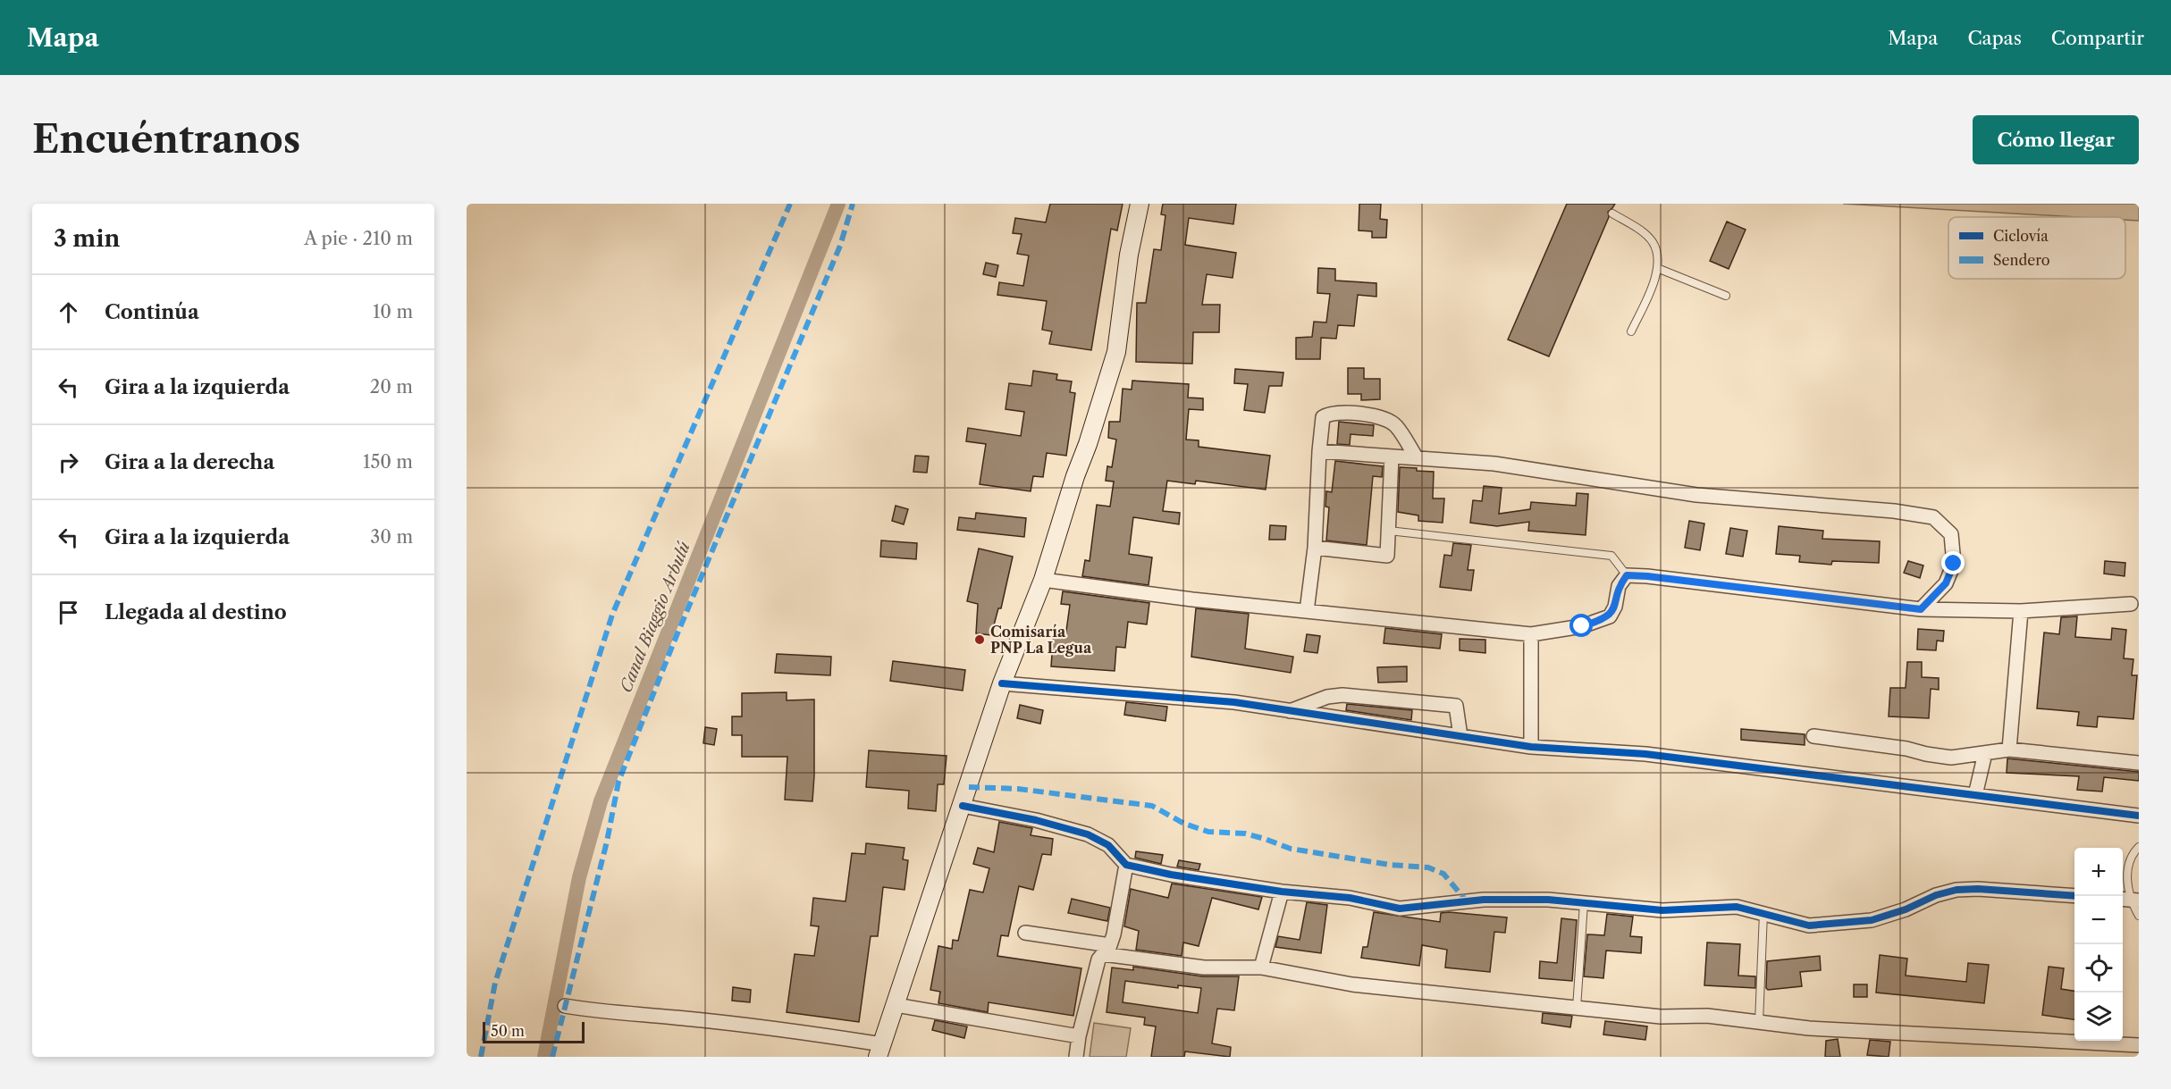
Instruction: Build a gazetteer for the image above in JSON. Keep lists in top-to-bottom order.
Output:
{
  "water": ["Canal Biaggio Arbulú"],
  "places": ["Comisaría PNP La Legua"],
  "legend": ["Ciclovía", "Sendero"],
  "scale_bar": "50 m",
  "page": {
    "header": "Mapa",
    "nav": ["Mapa", "Capas", "Compartir"],
    "buttons": "Cómo llegar",
    "title": "Encuéntranos",
    "heading": ["3 min", "A pie · 210 m"],
    "list": [
      ["Continúa", "10 m"],
      ["Gira a la izquierda", "20 m"],
      ["Gira a la derecha", "150 m"],
      ["Gira a la izquierda", "30 m"],
      "Llegada al destino"
    ],
    "map_buttons": ["+", "−"],
    "scale": "50 m"
  }
}
